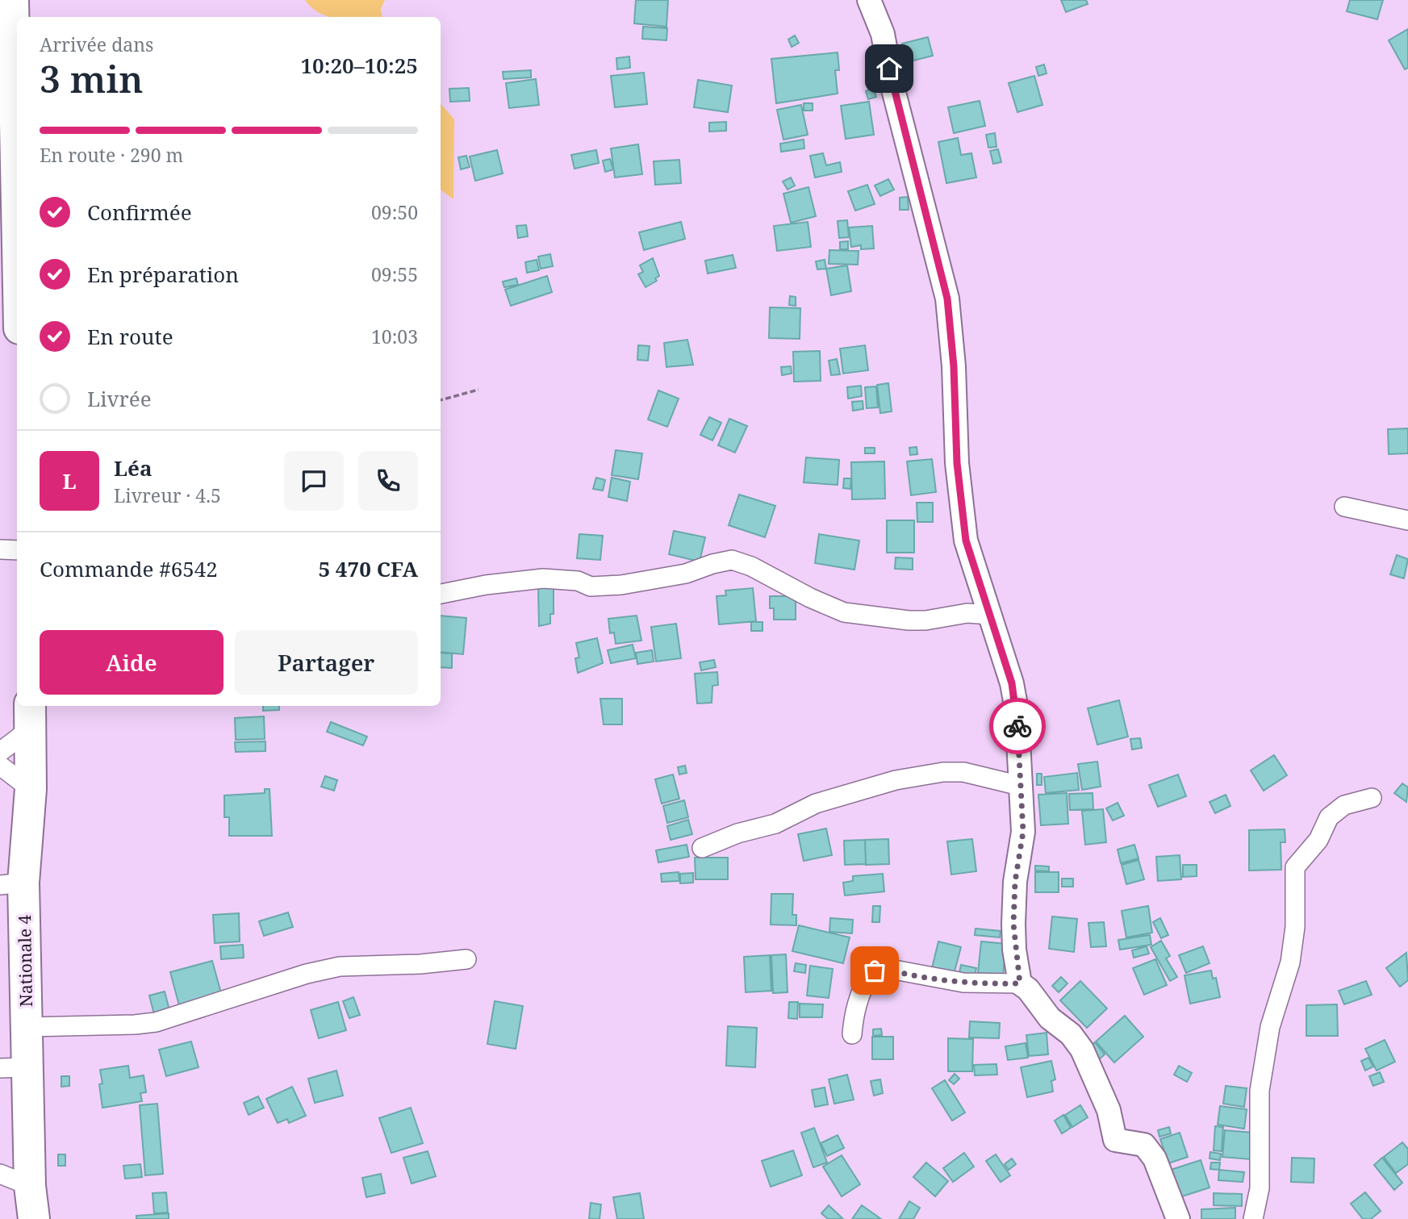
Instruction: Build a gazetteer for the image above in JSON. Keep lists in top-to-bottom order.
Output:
{
  "streets": {
    "highway": ["Nationale 4"]
  },
  "page": {
    "heading": ["3 min", "Arrivée dans", "10:20–10:25"],
    "panel": [
      "Léa",
      "Livreur · 4.5",
      "Commande #6542",
      "5 470 CFA"
    ],
    "bar": "En route · 290 m",
    "list": [
      ["Confirmée", "09:50"],
      ["En préparation", "09:55"],
      ["En route", "10:03"],
      "Livrée"
    ],
    "round": "L",
    "buttons": ["Aide", "Partager"]
  }
}
